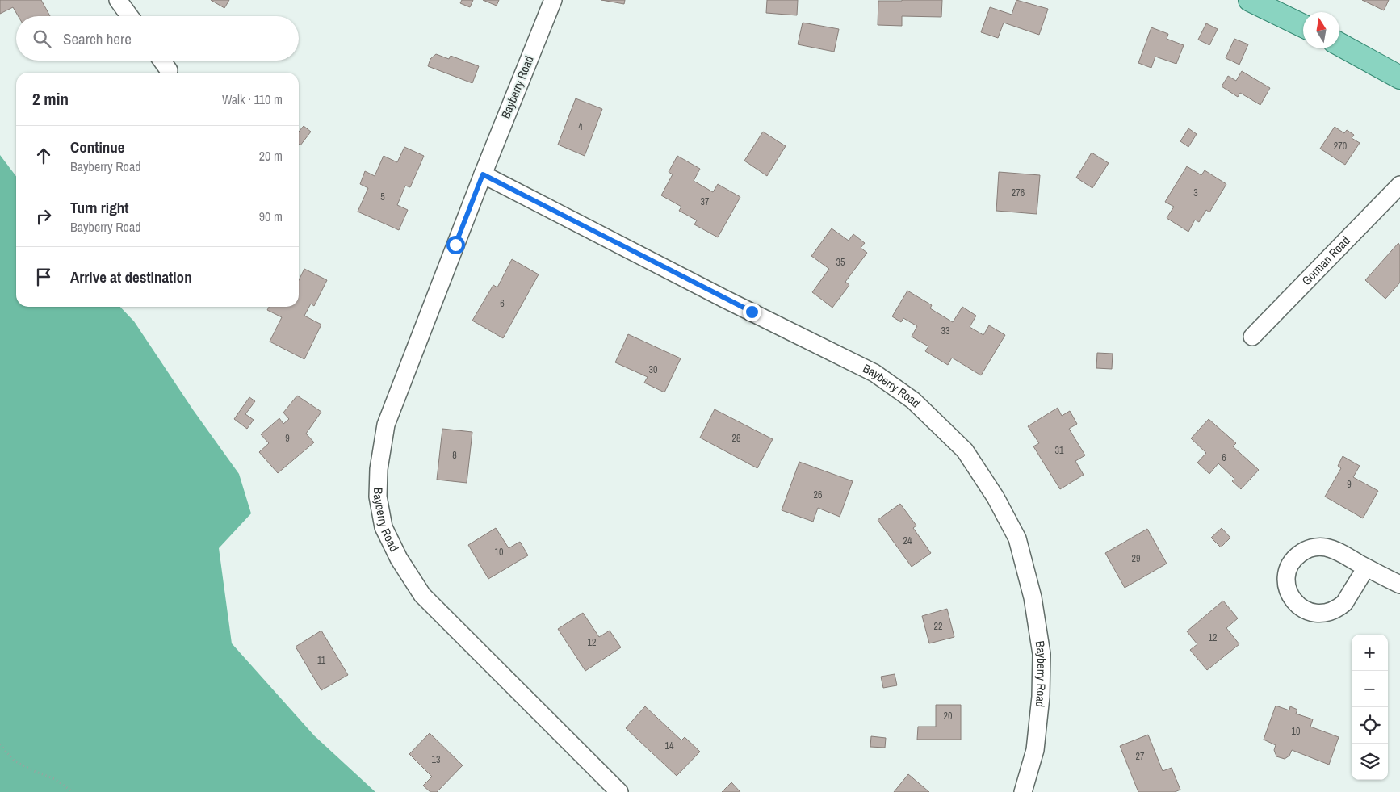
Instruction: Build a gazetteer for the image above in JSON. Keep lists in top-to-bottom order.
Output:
{
  "streets": {
    "street": ["Bayberry Road", "Gorman Road"]
  },
  "house_numbers": [
    "4",
    "270",
    "276",
    "3",
    "5",
    "37",
    "35",
    "6",
    "33",
    "30",
    "9",
    "28",
    "31",
    "8",
    "6",
    "9",
    "26",
    "24",
    "10",
    "29",
    "22",
    "12",
    "12",
    "11",
    "20",
    "10",
    "14",
    "27",
    "13"
  ],
  "north": "top",
  "page": {
    "search": "Search here",
    "heading": ["2 min", "Walk · 110 m"],
    "list": [
      ["Continue", "Bayberry Road", "20 m"],
      ["Turn right", "Bayberry Road", "90 m"],
      "Arrive at destination"
    ],
    "map_buttons": ["+", "−"]
  }
}
